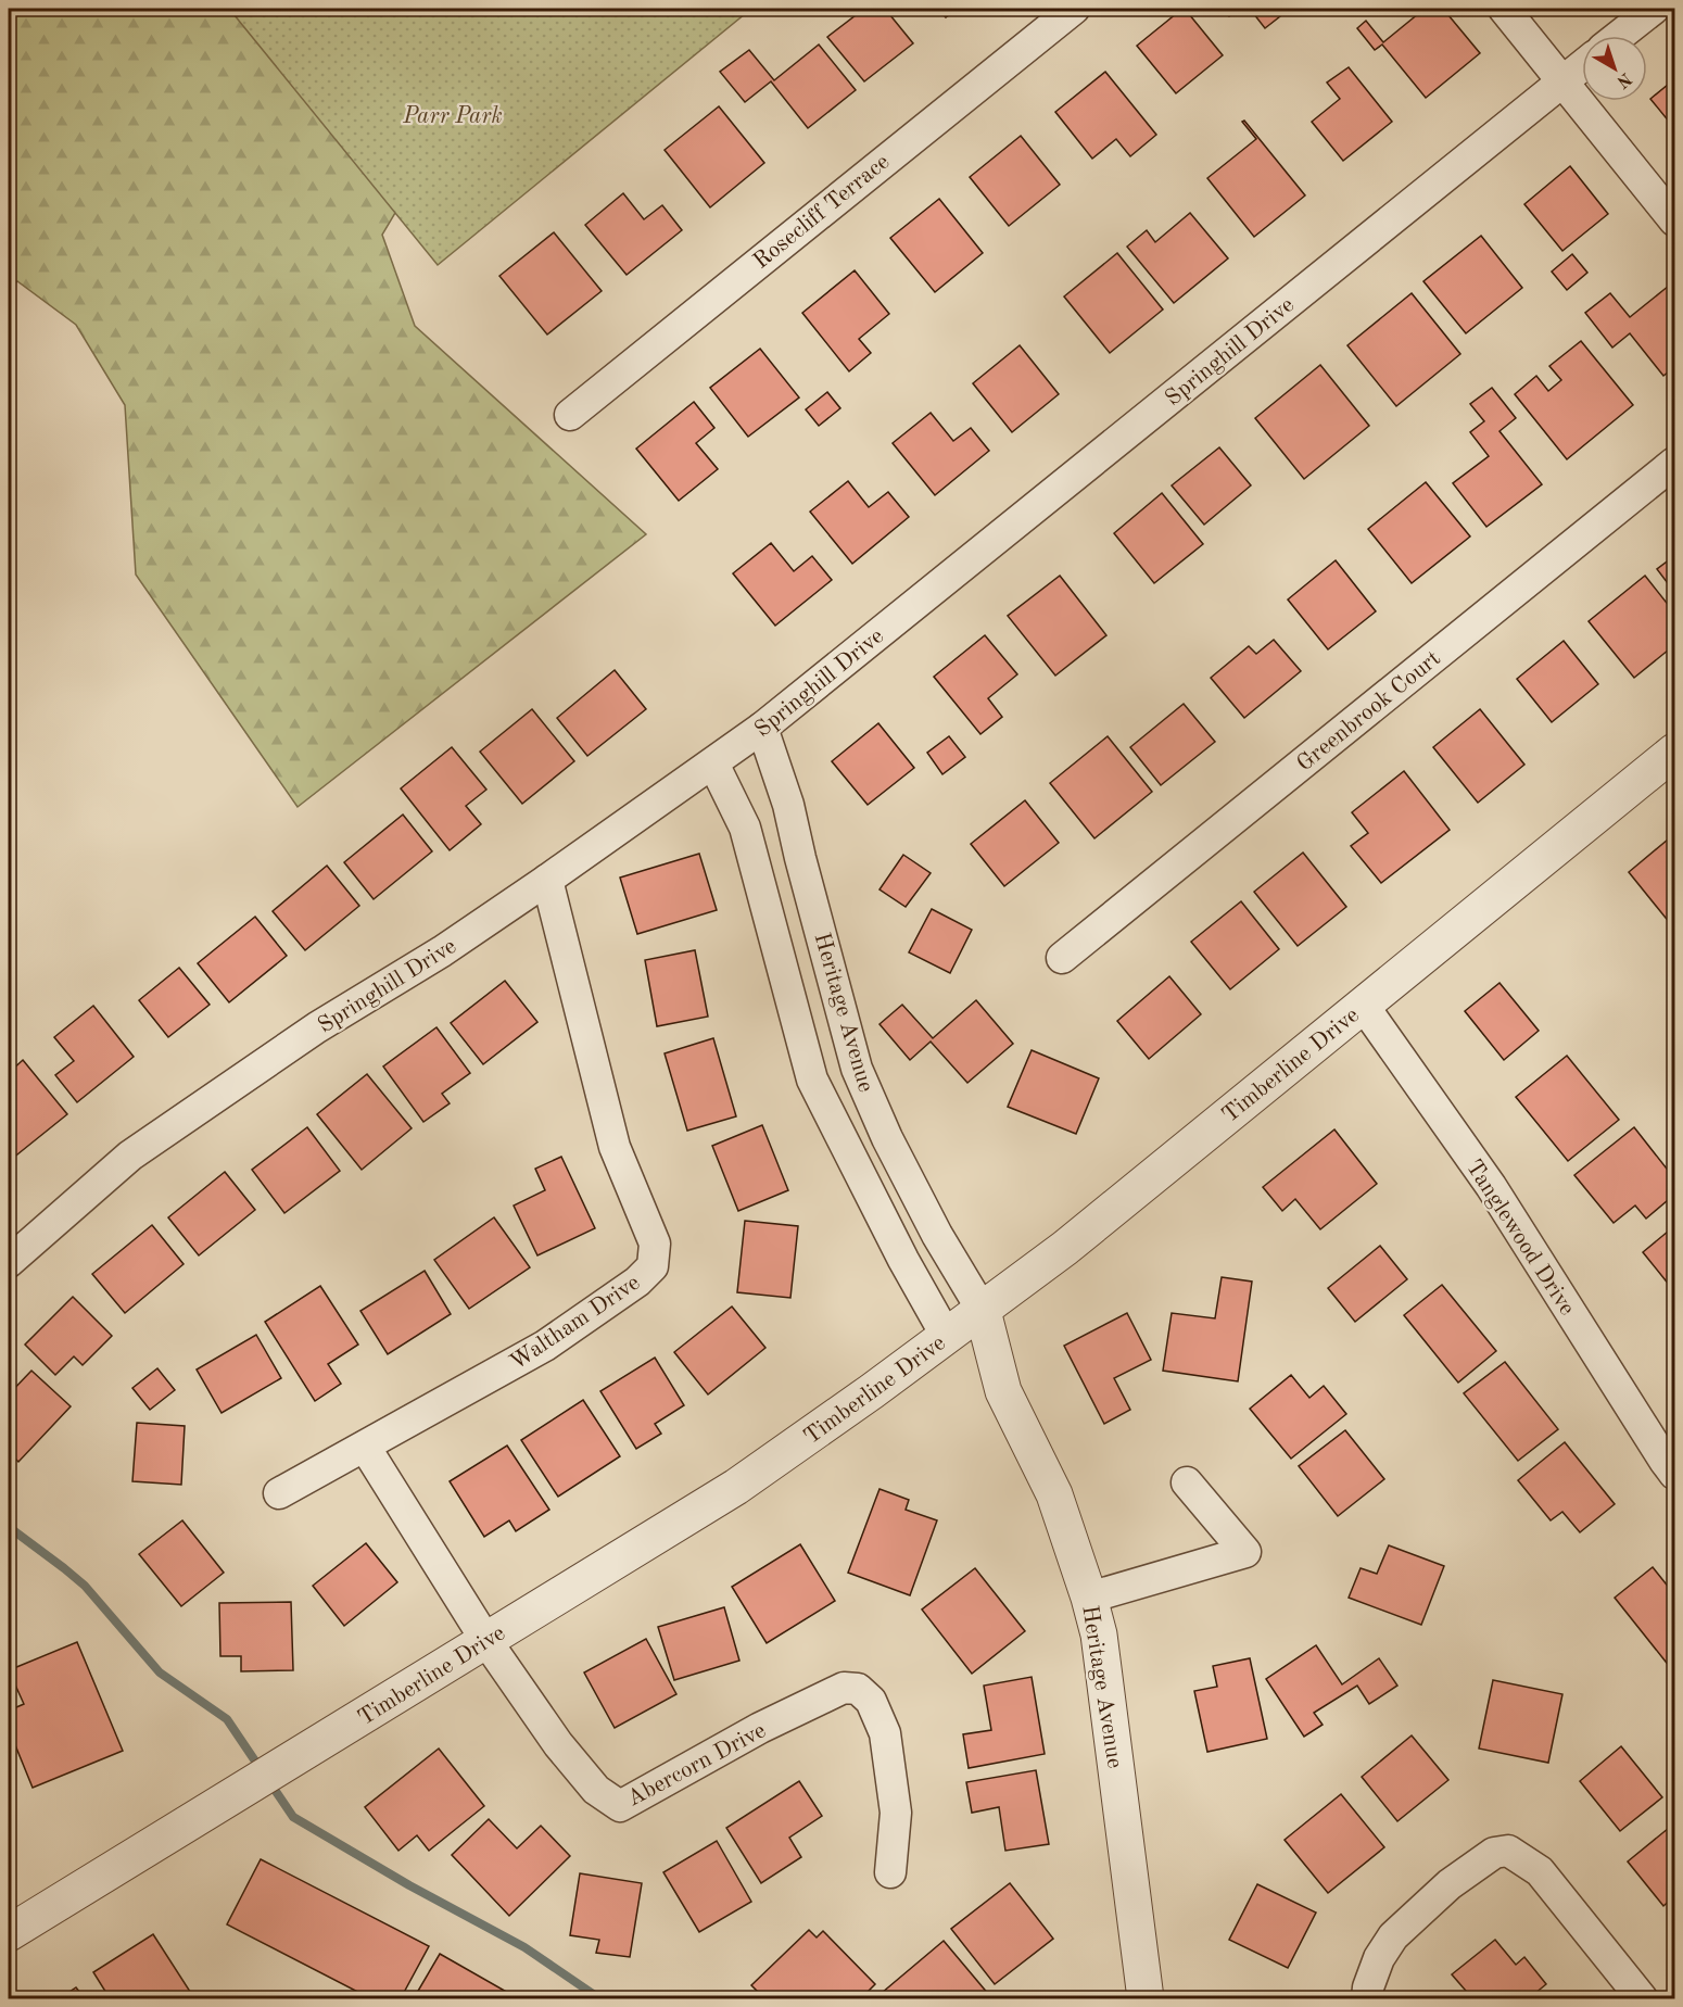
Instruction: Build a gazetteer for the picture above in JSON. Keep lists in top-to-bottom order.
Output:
{
  "streets": {
    "street": [
      "Rosecliff Terrace",
      "Springhill Drive",
      "Greenbrook Court",
      "Heritage Avenue",
      "Timberline Drive",
      "Tanglewood Drive",
      "Waltham Drive",
      "Abercorn Drive"
    ]
  },
  "crossings": [
    ["Springhill Drive", "Heritage Avenue"],
    ["Springhill Drive", "Waltham Drive"],
    ["Heritage Avenue", "Timberline Drive"],
    ["Timberline Drive", "Tanglewood Drive"],
    ["Timberline Drive", "Abercorn Drive"],
    ["Waltham Drive", "Abercorn Drive"]
  ],
  "parks": ["Parr Park"],
  "north": "bottom right"
}
